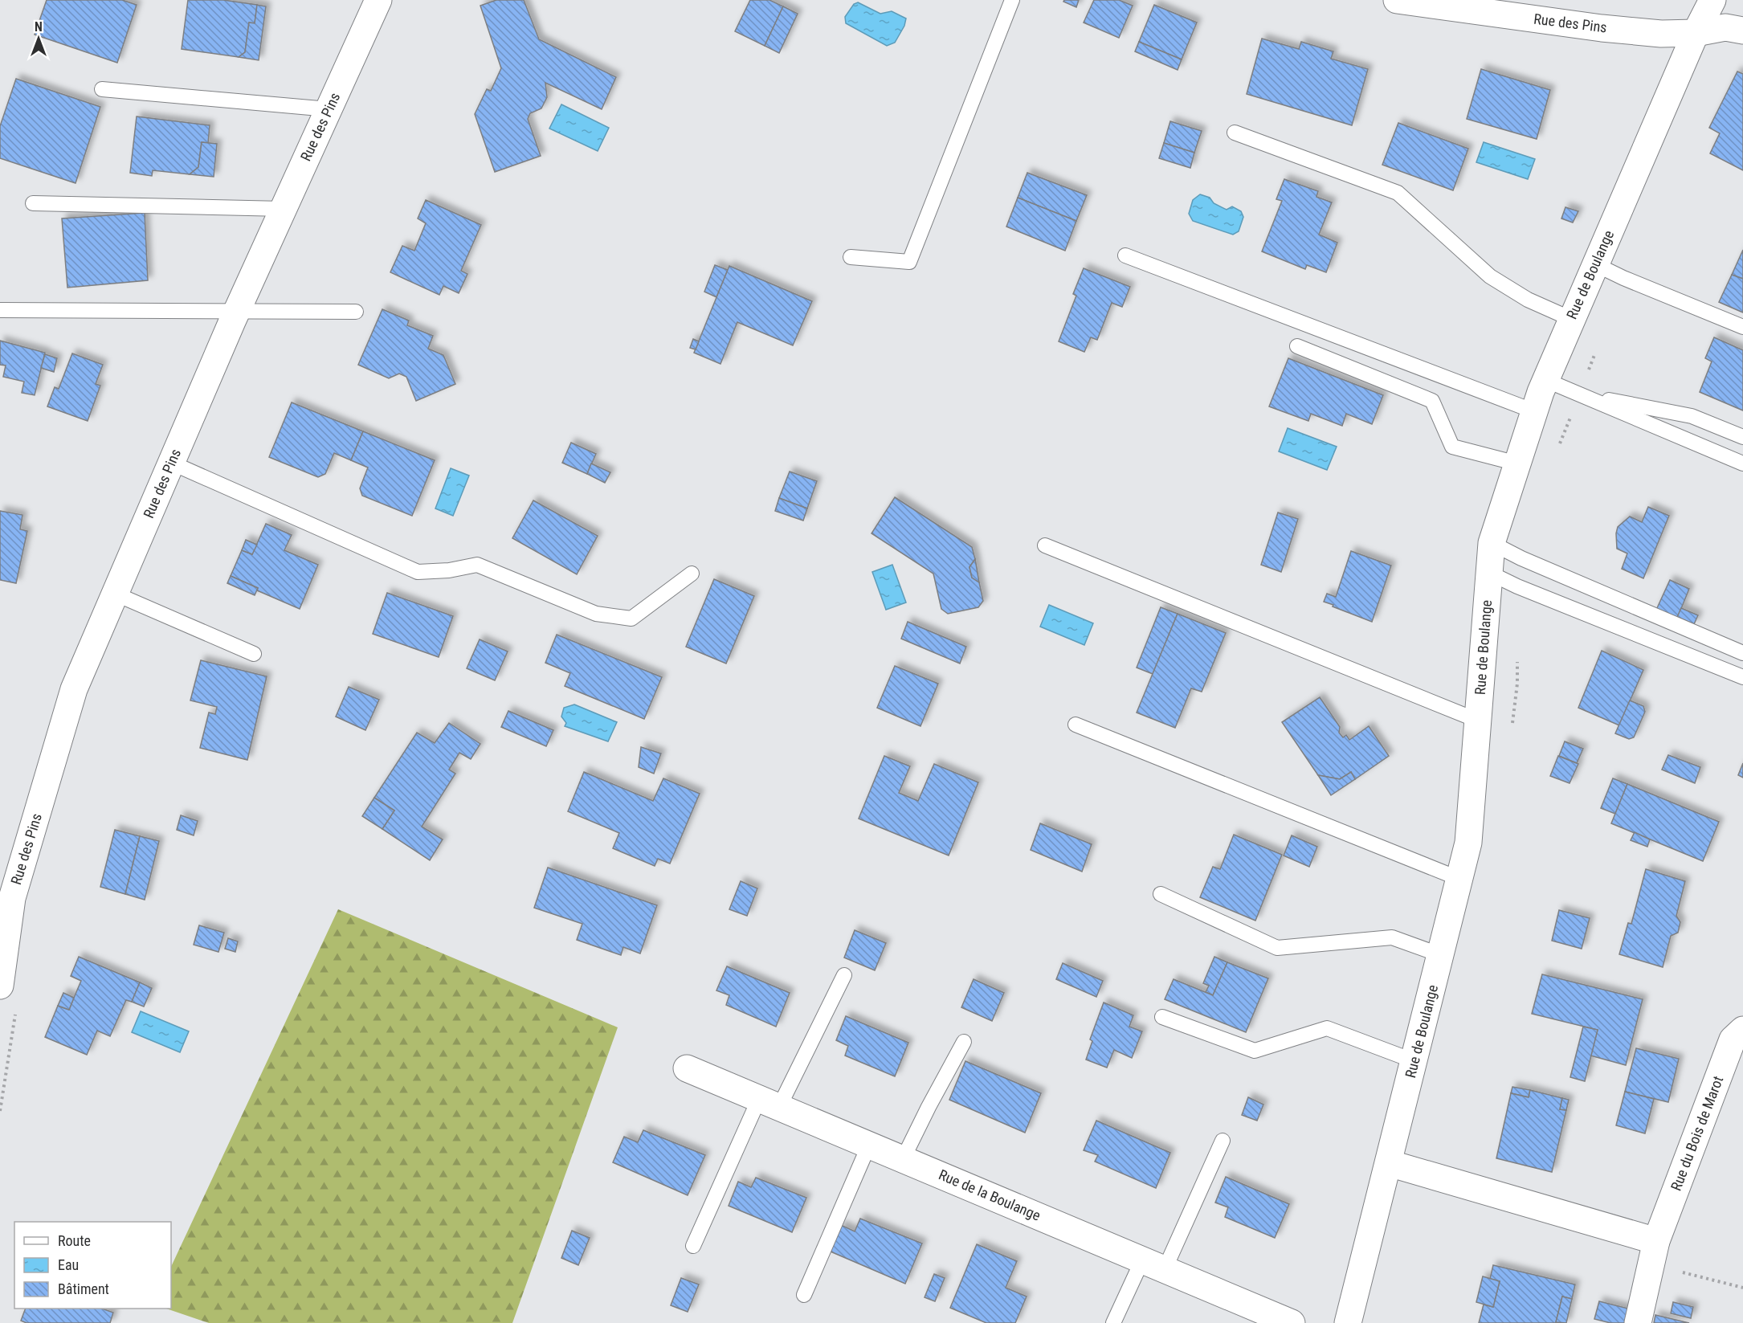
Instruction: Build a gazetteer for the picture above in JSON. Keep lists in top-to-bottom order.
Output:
{
  "streets": {
    "street": [
      "Rue des Pins",
      "Rue de Boulange",
      "Rue du Bois de Marot",
      "Rue de la Boulange"
    ]
  },
  "crossings": [
    ["Rue des Pins", "Rue de Boulange"]
  ],
  "legend": ["Route", "Eau", "Bâtiment"],
  "north": "top"
}
